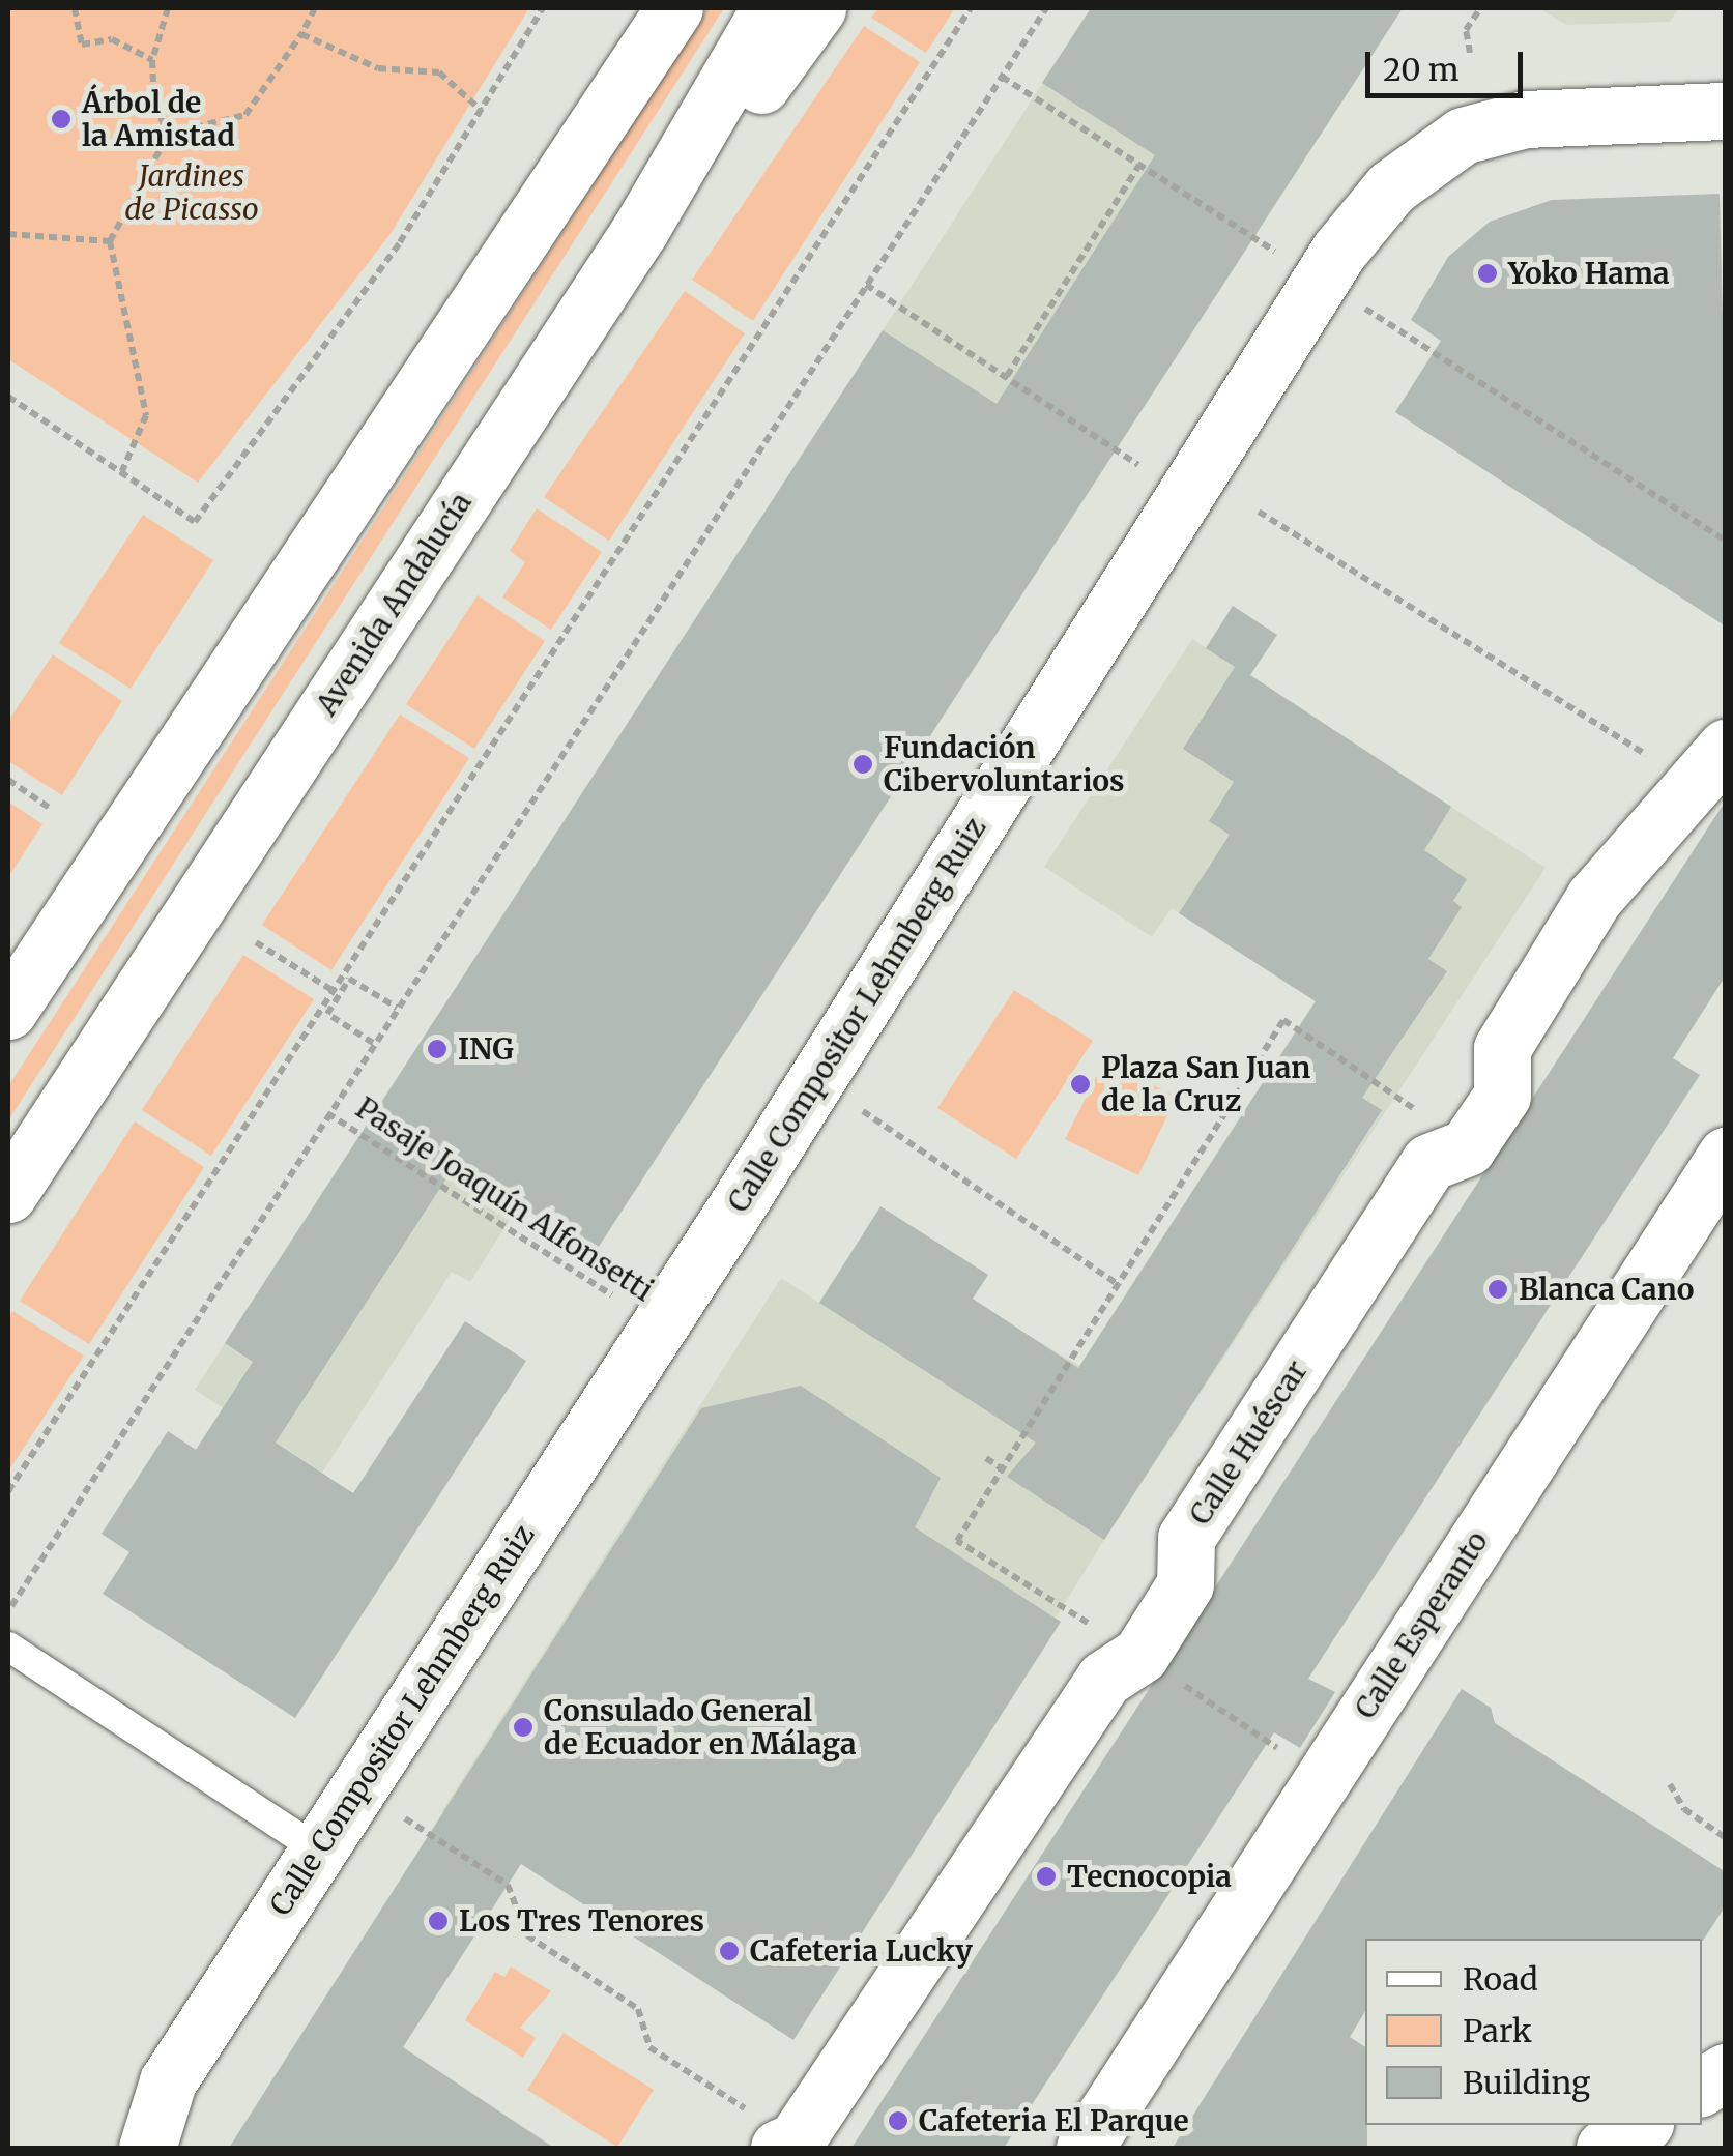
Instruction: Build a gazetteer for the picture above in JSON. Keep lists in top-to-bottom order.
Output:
{
  "streets": {
    "street": [
      "Avenida Andalucía",
      "Calle Compositor Lehmberg Ruiz",
      "Calle Huéscar",
      "Calle Esperanto"
    ],
    "path": ["Pasaje Joaquín Alfonsetti"]
  },
  "crossings": [
    ["Calle Compositor Lehmberg Ruiz", "Pasaje Joaquín Alfonsetti"]
  ],
  "parks": ["Jardines de Picasso"],
  "places": [
    "Árbol de la Amistad",
    "Yoko Hama",
    "Fundación Cibervoluntarios",
    "ING",
    "Plaza San Juan de la Cruz",
    "Blanca Cano",
    "Consulado General de Ecuador en Málaga",
    "Tecnocopia",
    "Los Tres Tenores",
    "Cafeteria Lucky",
    "Cafeteria El Parque"
  ],
  "legend": ["Road", "Park", "Building"],
  "scale_bar": "20 m"
}
